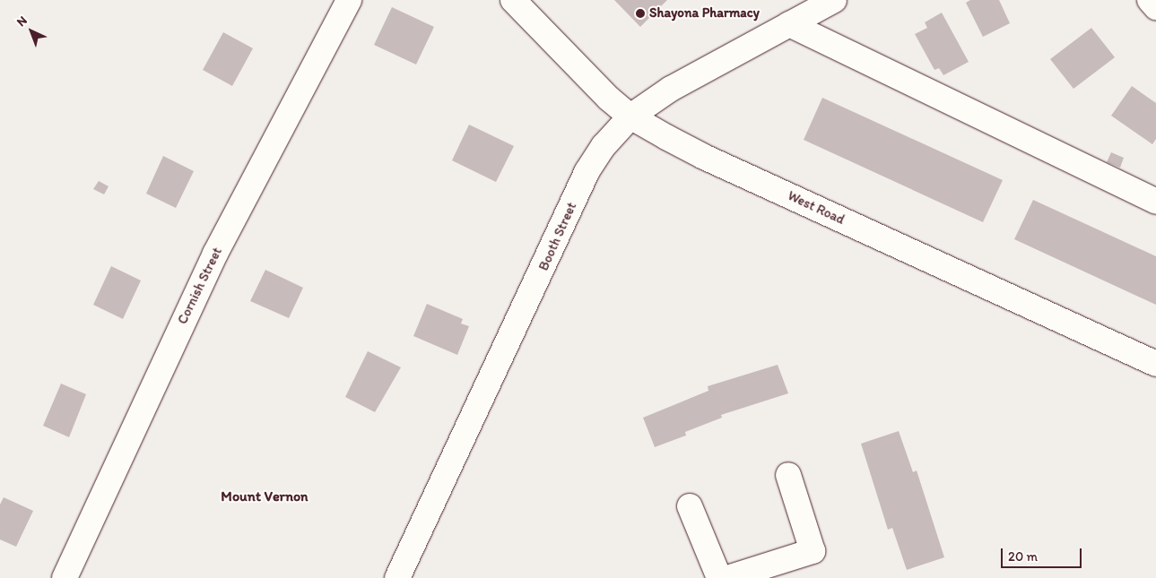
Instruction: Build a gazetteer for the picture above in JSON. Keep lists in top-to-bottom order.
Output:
{
  "streets": {
    "street": ["West Road", "Booth Street", "Cornish Street"]
  },
  "crossings": [
    ["West Road", "Booth Street"]
  ],
  "districts": ["Mount Vernon"],
  "places": ["Shayona Pharmacy"],
  "scale_bar": "20 m",
  "north": "top left"
}
